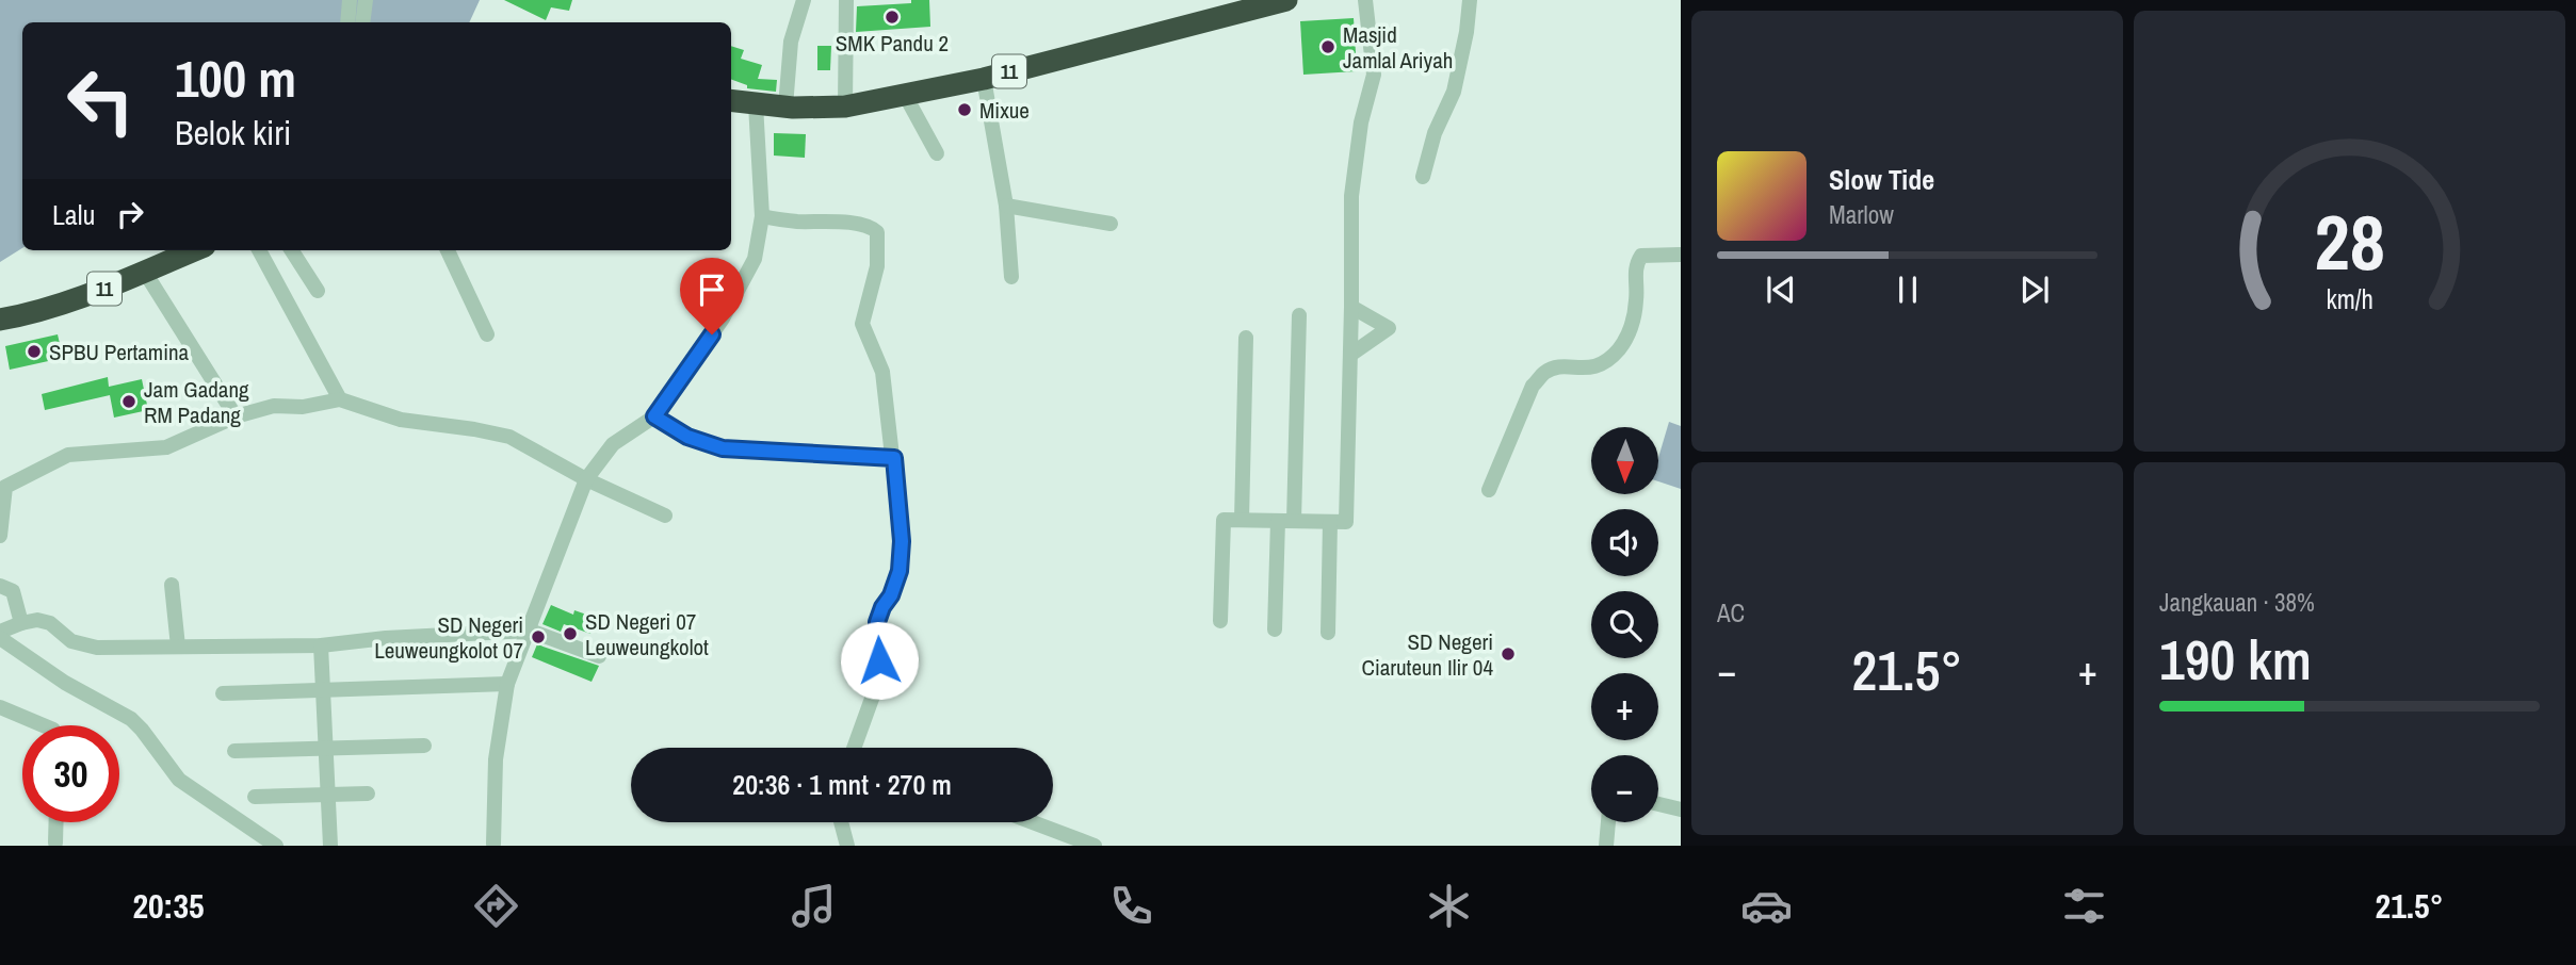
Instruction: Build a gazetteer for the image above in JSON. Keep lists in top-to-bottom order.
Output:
{
  "streets": {
    "highway": ["11"]
  },
  "places": [
    "SMK Pandu 2",
    "Masjid Jamlal Ariyah",
    "Mixue",
    "SPBU Pertamina",
    "Jam Gadang RM Padang",
    "SD Negeri 07 Leuweungkolot",
    "SD Negeri Leuweungkolot 07",
    "SD Negeri Ciaruteun Ilir 04"
  ],
  "north": "bottom",
  "page": {
    "turn": ["100 m", "Belok kiri"],
    "song": ["Slow Tide", "Marlow"],
    "then": "Lalu",
    "map_buttons": ["+", "−"],
    "tile": [
      "AC",
      ["Jangkauan · 38%", "190 km"]
    ],
    "heat": ["−", "21.5°", "+"],
    "limit": "30",
    "trip": "20:36 · 1 mnt · 270 m",
    "tabs": ["20:35", "21.5°"],
    "gauge": ["28", "km/h"]
  }
}
